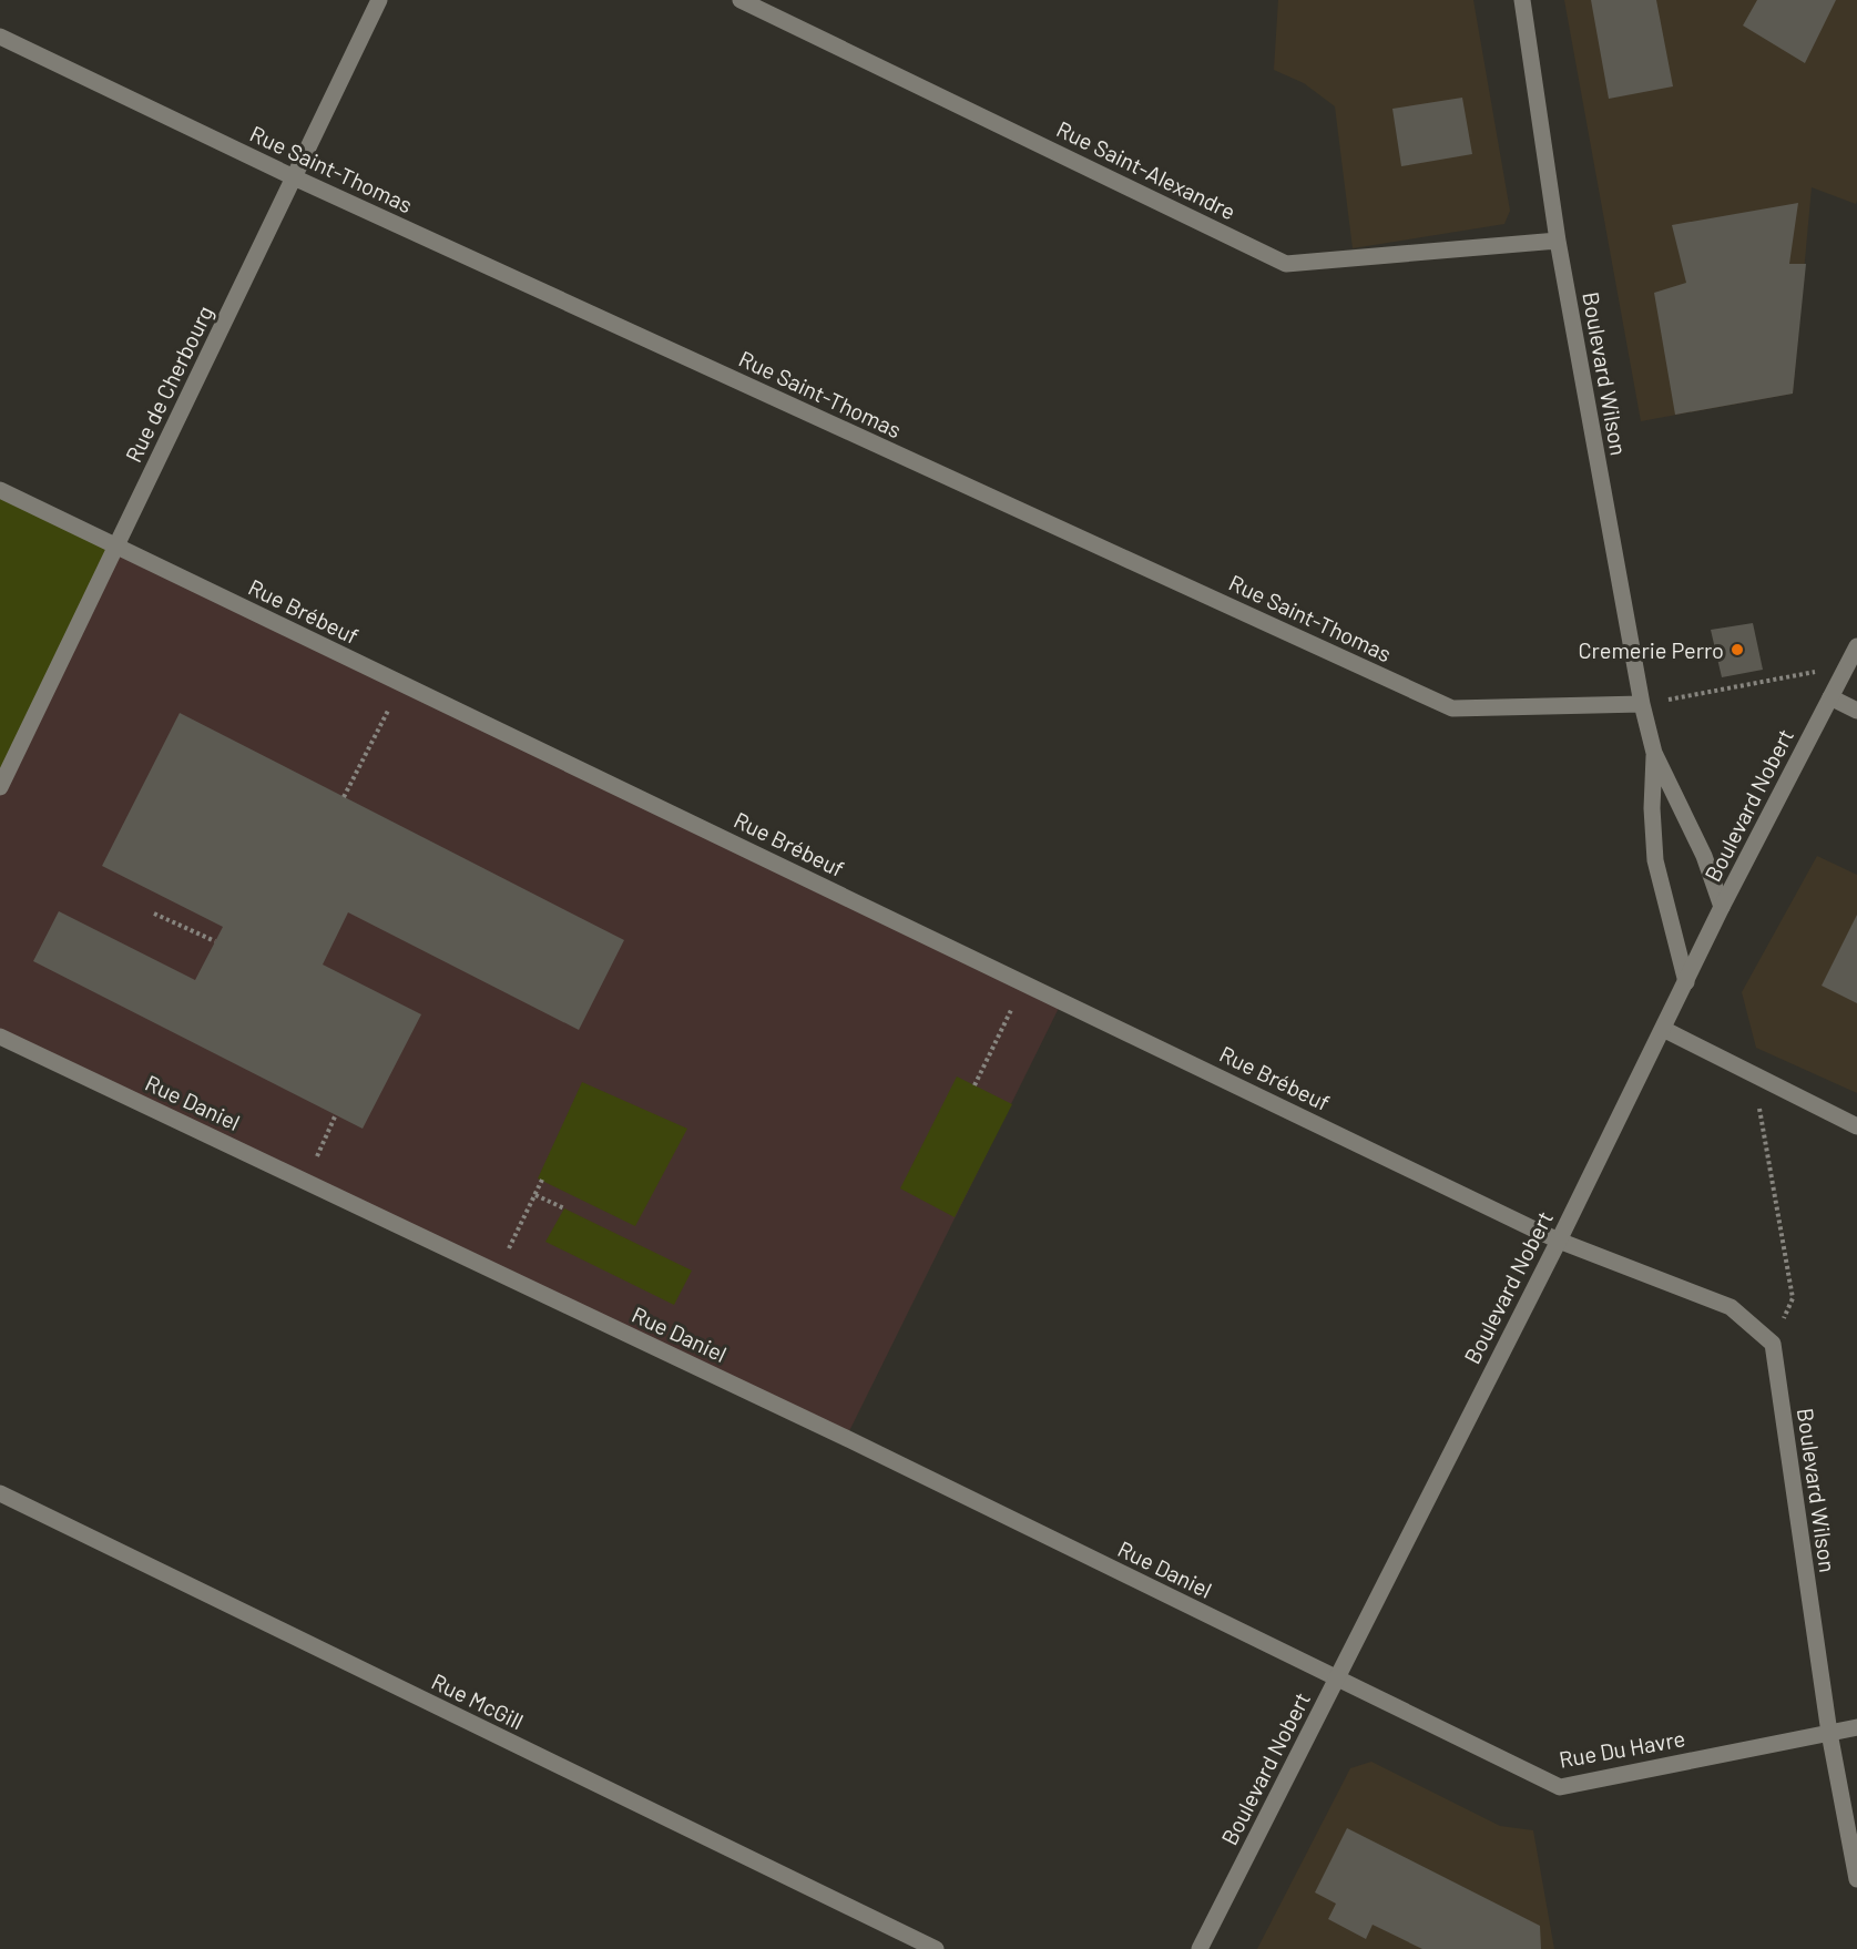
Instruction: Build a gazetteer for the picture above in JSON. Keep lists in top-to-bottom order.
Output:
{
  "streets": {
    "street": [
      "Rue Saint-Thomas",
      "Rue Saint-Alexandre",
      "Boulevard Wilson",
      "Rue de Cherbourg",
      "Rue Brébeuf",
      "Boulevard Nobert",
      "Rue Daniel",
      "Rue McGill",
      "Rue Du Havre"
    ]
  },
  "crossings": [
    ["Rue Saint-Thomas", "Boulevard Wilson"],
    ["Rue Saint-Thomas", "Rue de Cherbourg"],
    ["Rue Saint-Alexandre", "Boulevard Wilson"],
    ["Boulevard Wilson", "Boulevard Nobert"],
    ["Boulevard Wilson", "Rue Du Havre"],
    ["Rue de Cherbourg", "Rue Brébeuf"],
    ["Rue Brébeuf", "Boulevard Nobert"],
    ["Boulevard Nobert", "Rue Daniel"],
    ["Boulevard Nobert", "Rue Du Havre"],
    ["Rue Daniel", "Rue Du Havre"]
  ],
  "places": ["Cremerie Perro"]
}
